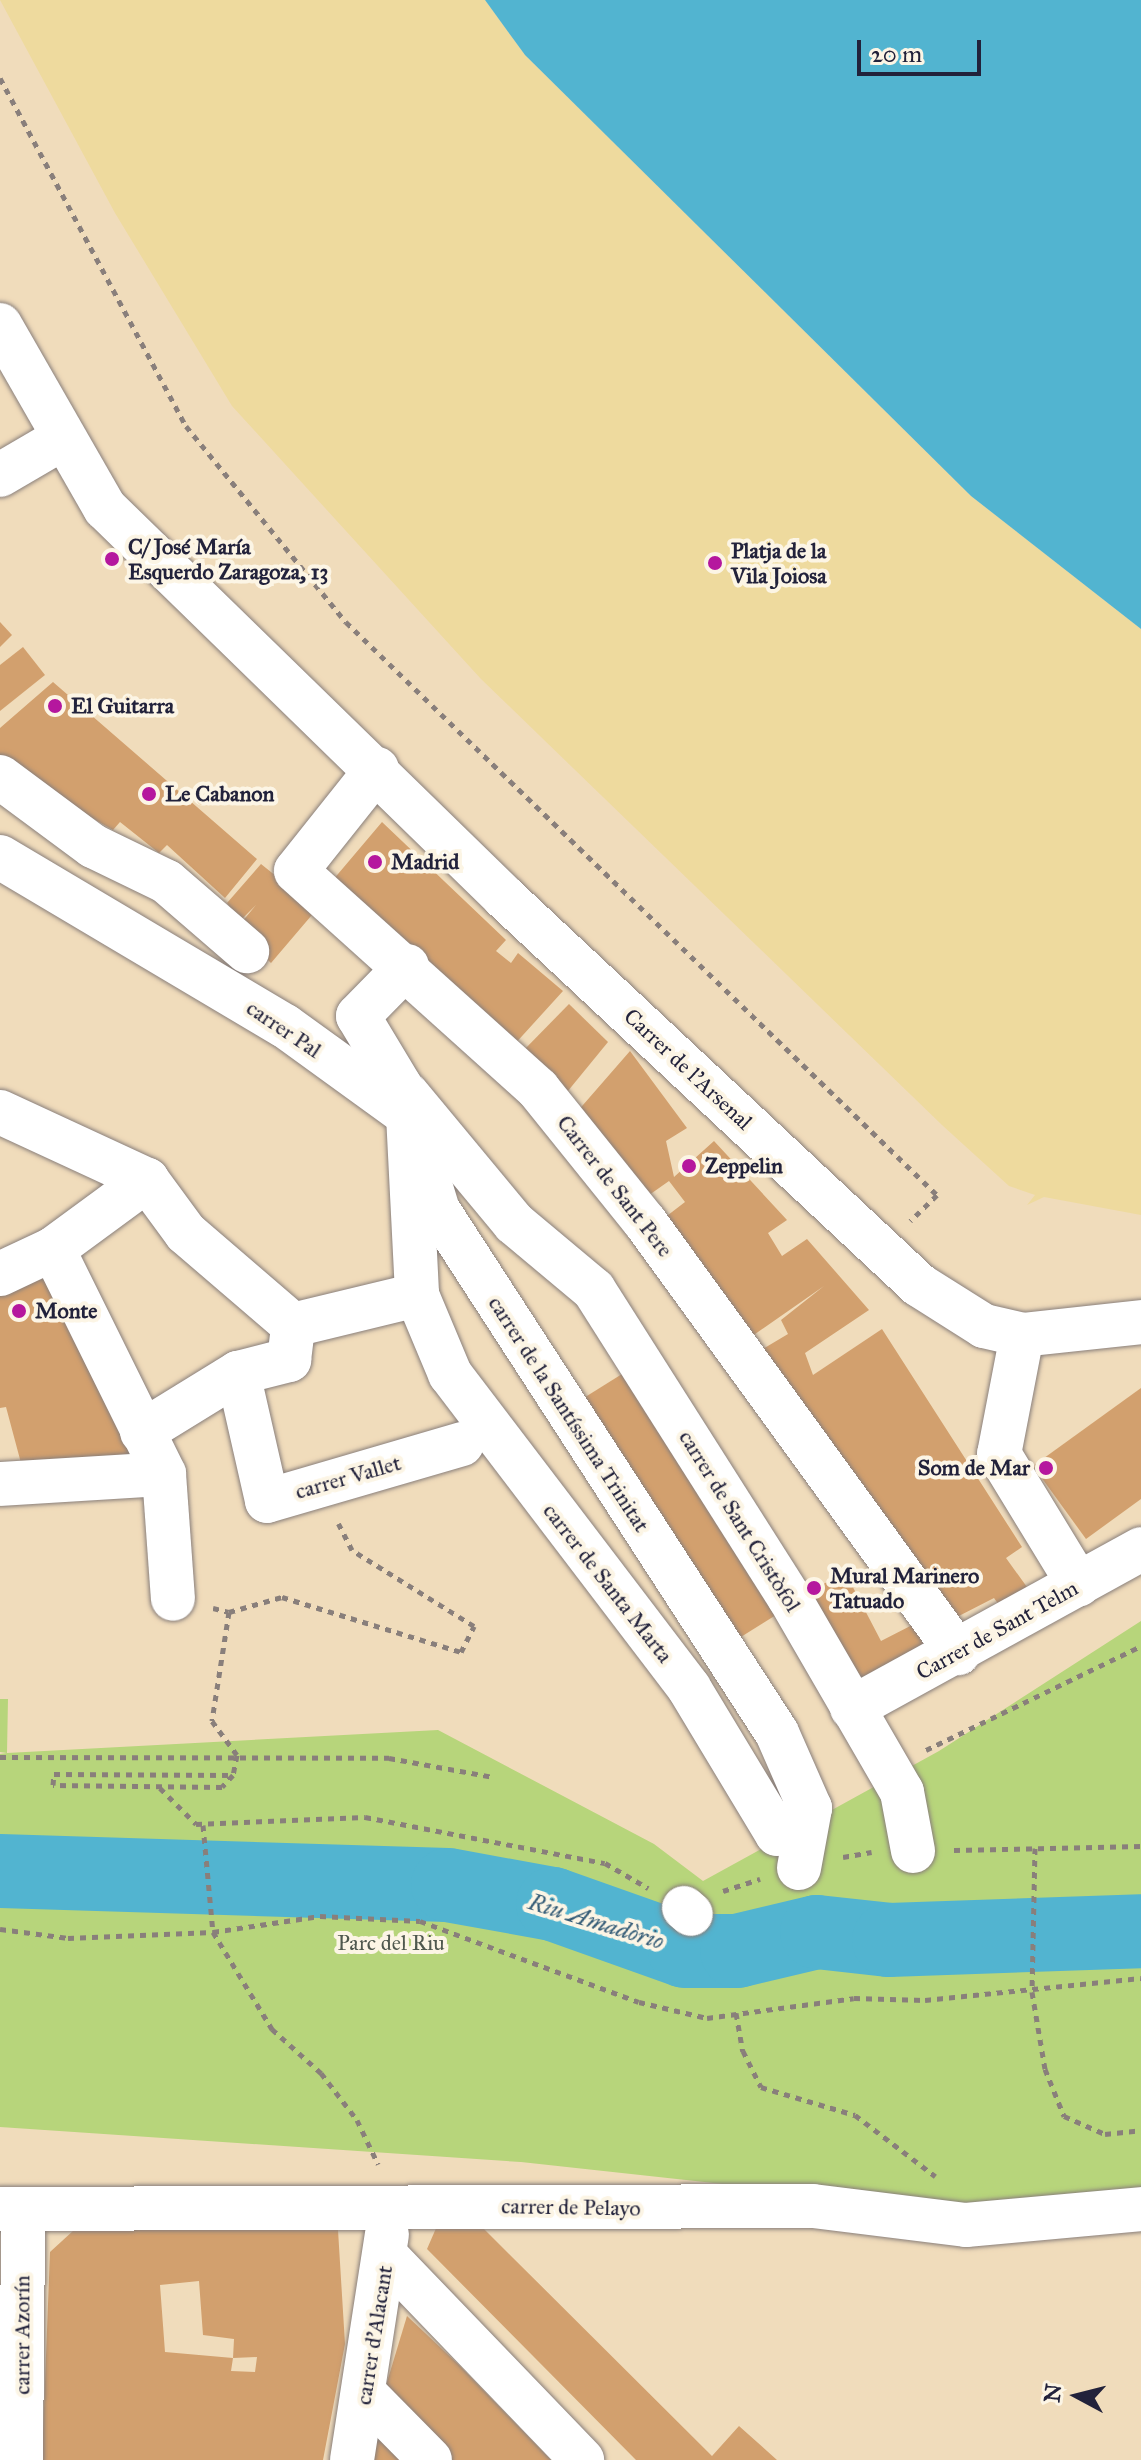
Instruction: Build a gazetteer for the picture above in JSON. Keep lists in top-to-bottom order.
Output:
{
  "streets": {
    "street": [
      "carrer Pal",
      "Carrer de l'Arsenal",
      "Carrer de Sant Pere",
      "carrer de la Santíssima Trinitat",
      "carrer Vallet",
      "carrer de Sant Cristòfol",
      "carrer de Santa Marta",
      "Carrer de Sant Telm",
      "carrer de Pelayo",
      "carrer Azorín",
      "carrer d'Alacant"
    ]
  },
  "crossings": [
    ["carrer Pal", "carrer de la Santíssima Trinitat"],
    ["carrer Pal", "carrer de Sant Cristòfol"],
    ["Carrer de l'Arsenal", "Carrer de Sant Pere"],
    ["Carrer de Sant Pere", "carrer de la Santíssima Trinitat"],
    ["Carrer de Sant Pere", "Carrer de Sant Telm"],
    ["carrer de la Santíssima Trinitat", "carrer de Sant Cristòfol"],
    ["carrer de la Santíssima Trinitat", "carrer de Santa Marta"],
    ["carrer de Sant Cristòfol", "Carrer de Sant Telm"],
    ["carrer de Pelayo", "carrer Azorín"],
    ["carrer de Pelayo", "carrer d'Alacant"]
  ],
  "water": ["Riu Amadòrio"],
  "parks": ["Parc del Riu"],
  "places": [
    "C/ José María Esquerdo Zaragoza, 13",
    "Platja de la Vila Joiosa",
    "El Guitarra",
    "Le Cabanon",
    "Madrid",
    "Zeppelin",
    "Monte",
    "Som de Mar",
    "Mural Marinero Tatuado"
  ],
  "scale_bar": "20 m",
  "north": "left"
}
